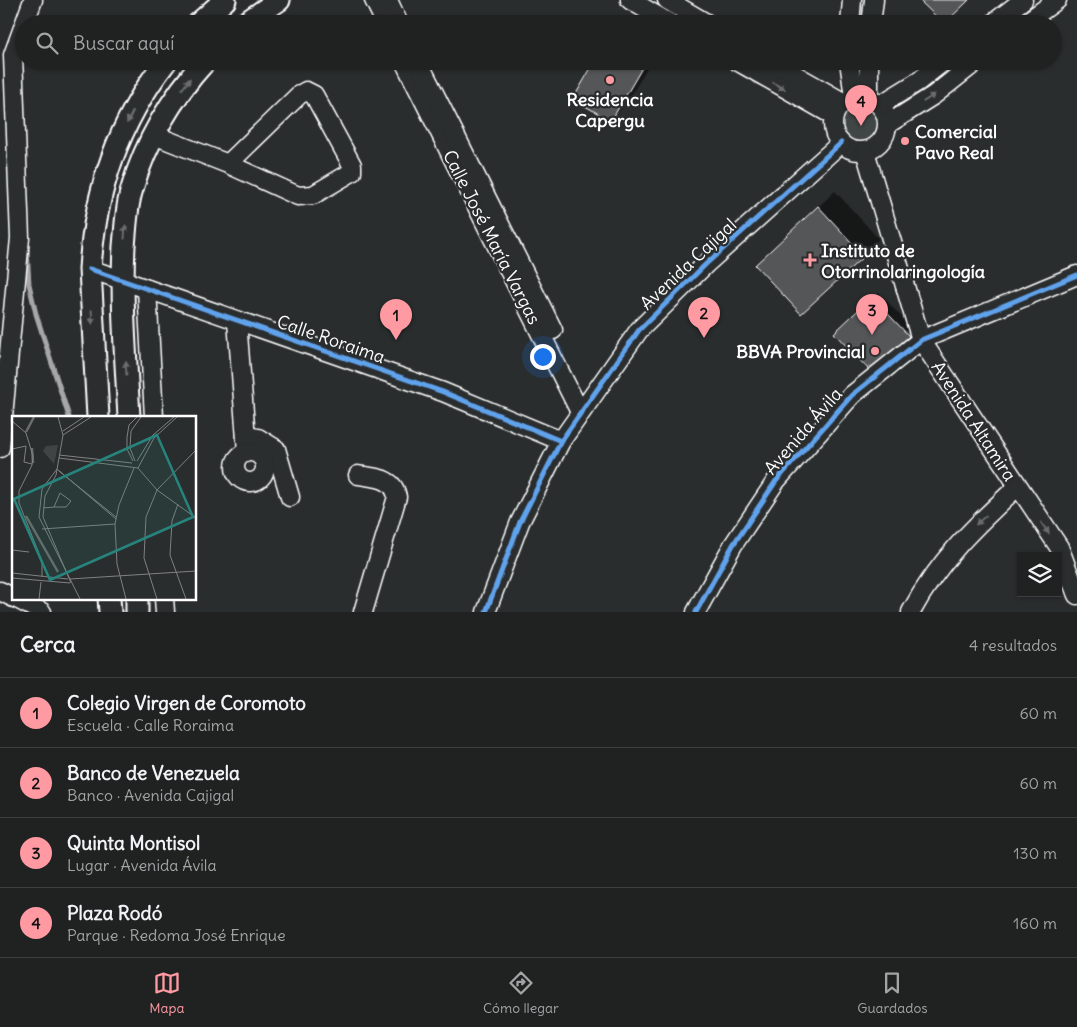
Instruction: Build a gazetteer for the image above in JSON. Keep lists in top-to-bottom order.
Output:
{
  "streets": {
    "street": [
      "Calle José María Vargas",
      "Avenida Cajigal",
      "Calle Roraima",
      "Avenida Altamira",
      "Avenida Ávila"
    ]
  },
  "crossings": [
    ["Calle José María Vargas", "Avenida Cajigal"],
    ["Avenida Cajigal", "Calle Roraima"],
    ["Avenida Cajigal", "Avenida Altamira"],
    ["Avenida Altamira", "Avenida Ávila"]
  ],
  "places": {
    "other": ["Residencia Capergu", "Comercial Pavo Real", "BBVA Provincial"],
    "health": ["Instituto de Otorrinolaringología"]
  },
  "page": {
    "search": "Buscar aquí",
    "pins": [
      "4",
      "3",
      "2",
      "1"
    ],
    "heading": ["Cerca", "4 resultados"],
    "list": [
      {
        "mark": "1",
        "name": "Colegio Virgen de Coromoto",
        "note": "Escuela · Calle Roraima",
        "value": "60 m"
      },
      {
        "mark": "2",
        "name": "Banco de Venezuela",
        "note": "Banco · Avenida Cajigal",
        "value": "60 m"
      },
      {
        "mark": "3",
        "name": "Quinta Montisol",
        "note": "Lugar · Avenida Ávila",
        "value": "130 m"
      },
      {
        "mark": "4",
        "name": "Plaza Rodó",
        "note": "Parque · Redoma José Enrique",
        "value": "160 m"
      }
    ],
    "nav": ["Mapa", "Cómo llegar", "Guardados"]
  }
}
